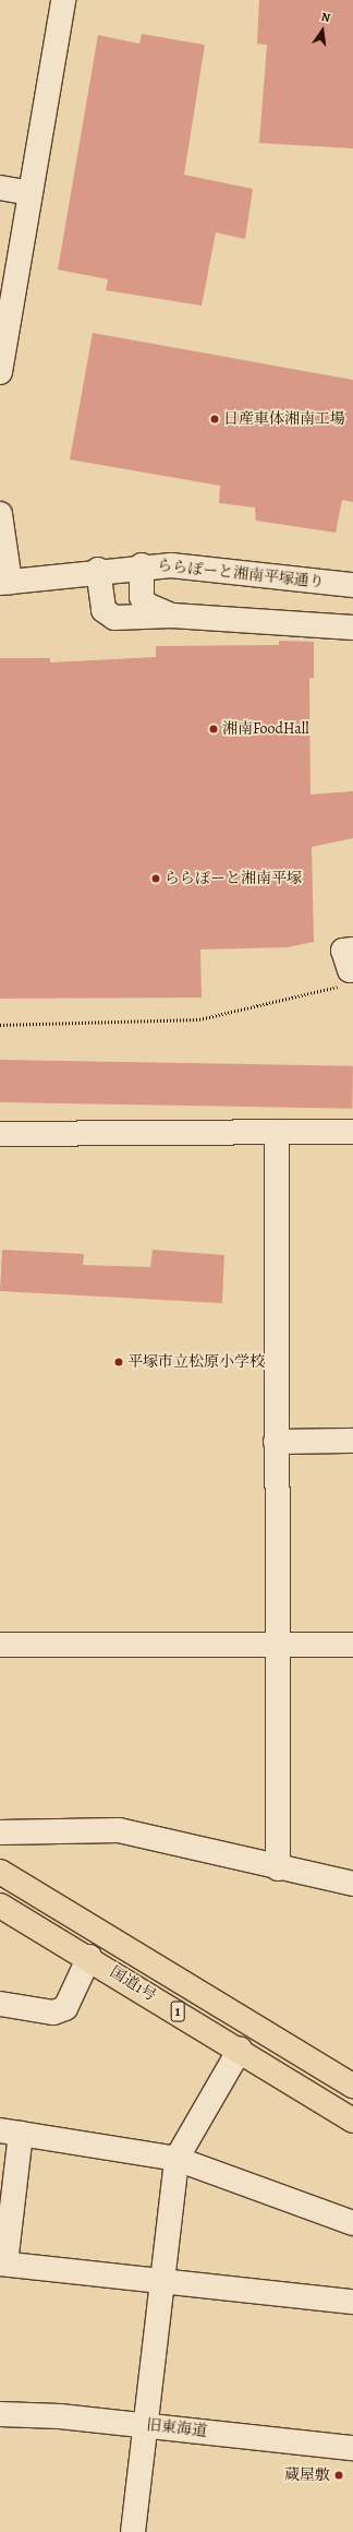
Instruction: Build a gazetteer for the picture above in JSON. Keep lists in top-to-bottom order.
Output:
{
  "streets": {
    "highway": ["国道1号", "1"],
    "street": ["ららぽーと湘南平塚通り", "旧東海道"]
  },
  "places": [
    "日産車体湘南工場",
    "湘南FoodHall",
    "ららぽーと湘南平塚",
    "平塚市立松原小学校",
    "蔵屋敷"
  ],
  "north": "top"
}
